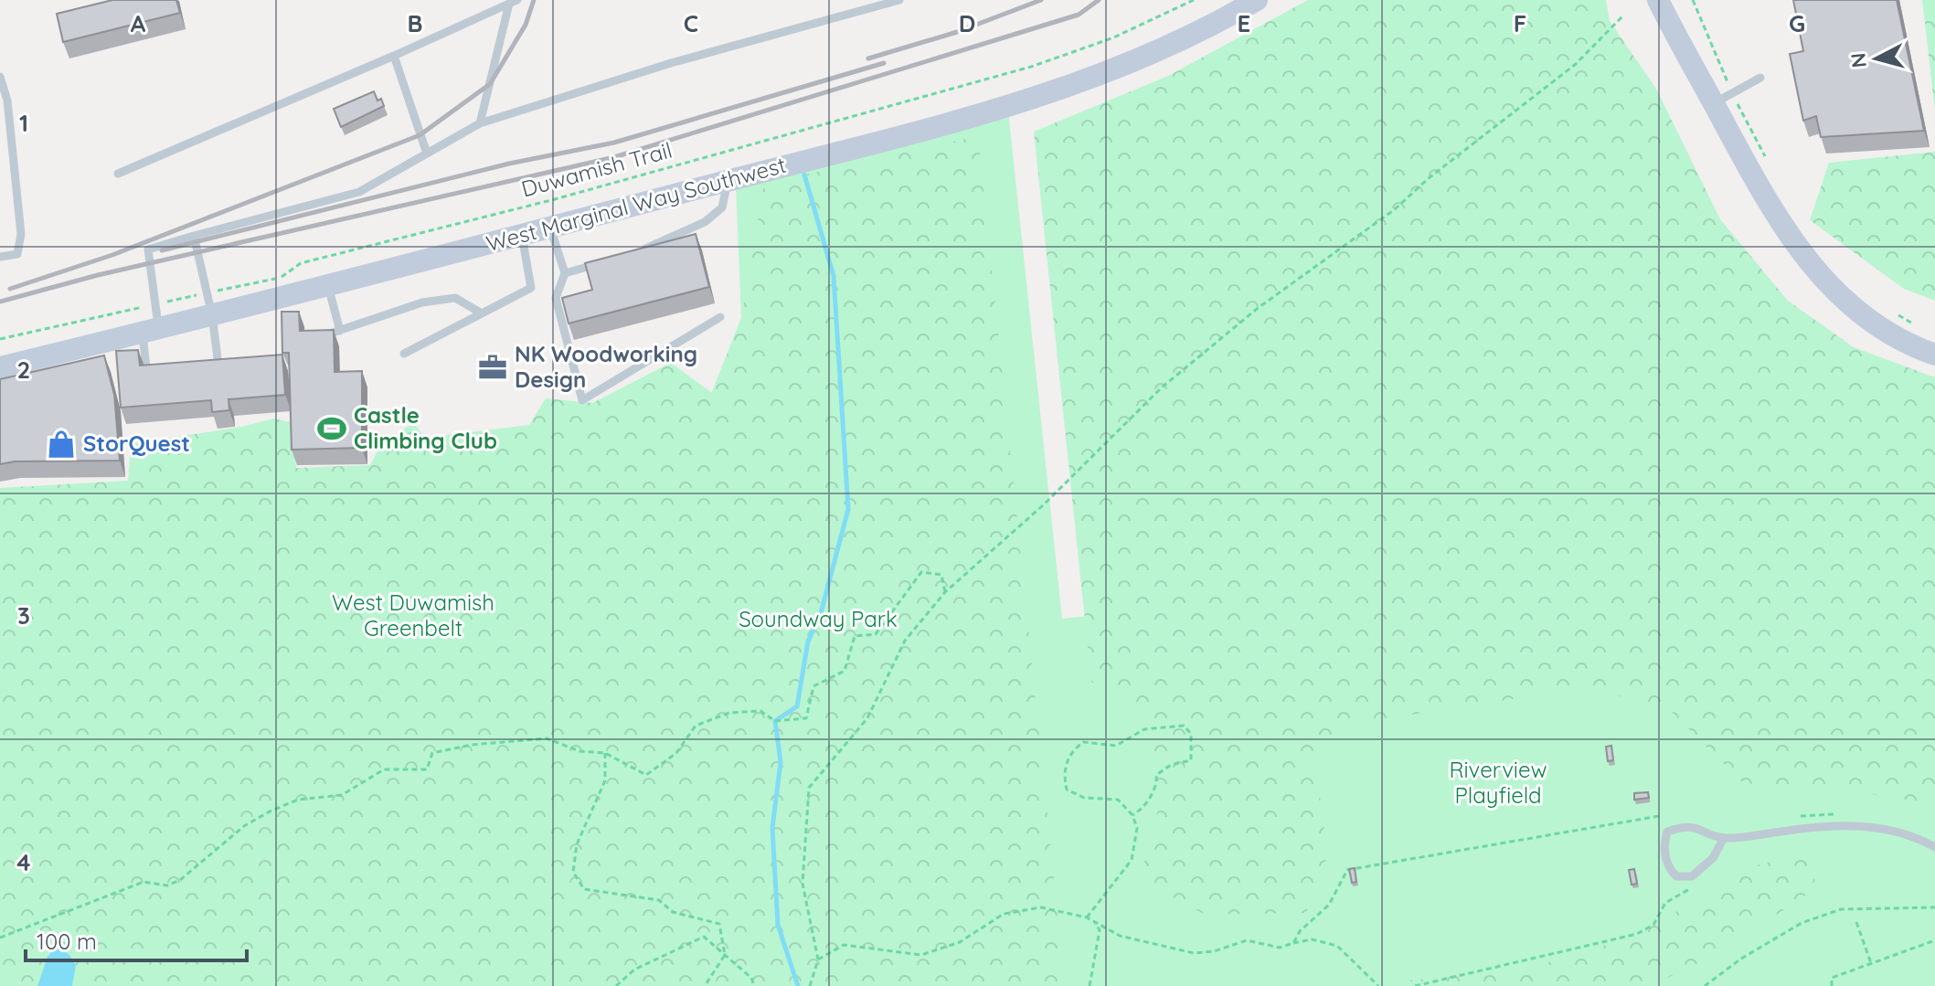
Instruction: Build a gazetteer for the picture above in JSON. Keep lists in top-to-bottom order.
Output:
{
  "streets": {
    "main road": ["West Marginal Way Southwest"],
    "path": ["Duwamish Trail"]
  },
  "parks": ["West Duwamish Greenbelt", "Soundway Park", "Riverview Playfield"],
  "places": {
    "office": ["NK Woodworking Design"],
    "sports": ["Castle Climbing Club"],
    "shop": ["StorQuest"]
  },
  "scale_bar": "100 m",
  "north": "left",
  "grid": {
    "columns": [
      "A",
      "B",
      "C",
      "D",
      "E",
      "F",
      "G"
    ],
    "rows": [
      "1",
      "2",
      "3",
      "4"
    ]
  }
}
